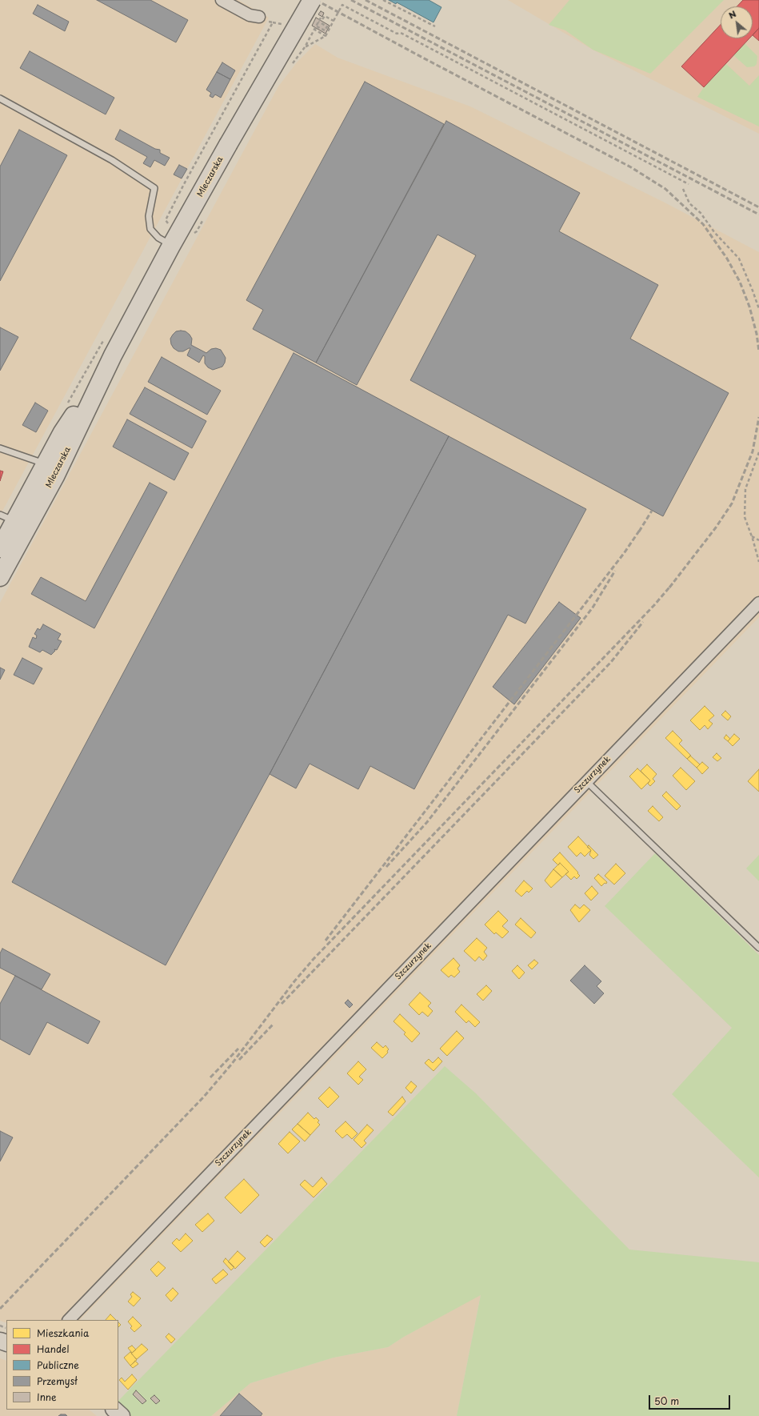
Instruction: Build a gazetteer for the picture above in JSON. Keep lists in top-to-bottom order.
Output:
{
  "streets": {
    "main road": ["Mleczarska"],
    "street": ["Szczurzynek"]
  },
  "legend": [
    "Mieszkania",
    "Handel",
    "Publiczne",
    "Przemysł",
    "Inne"
  ],
  "scale_bar": "50 m",
  "north": "top left"
}
